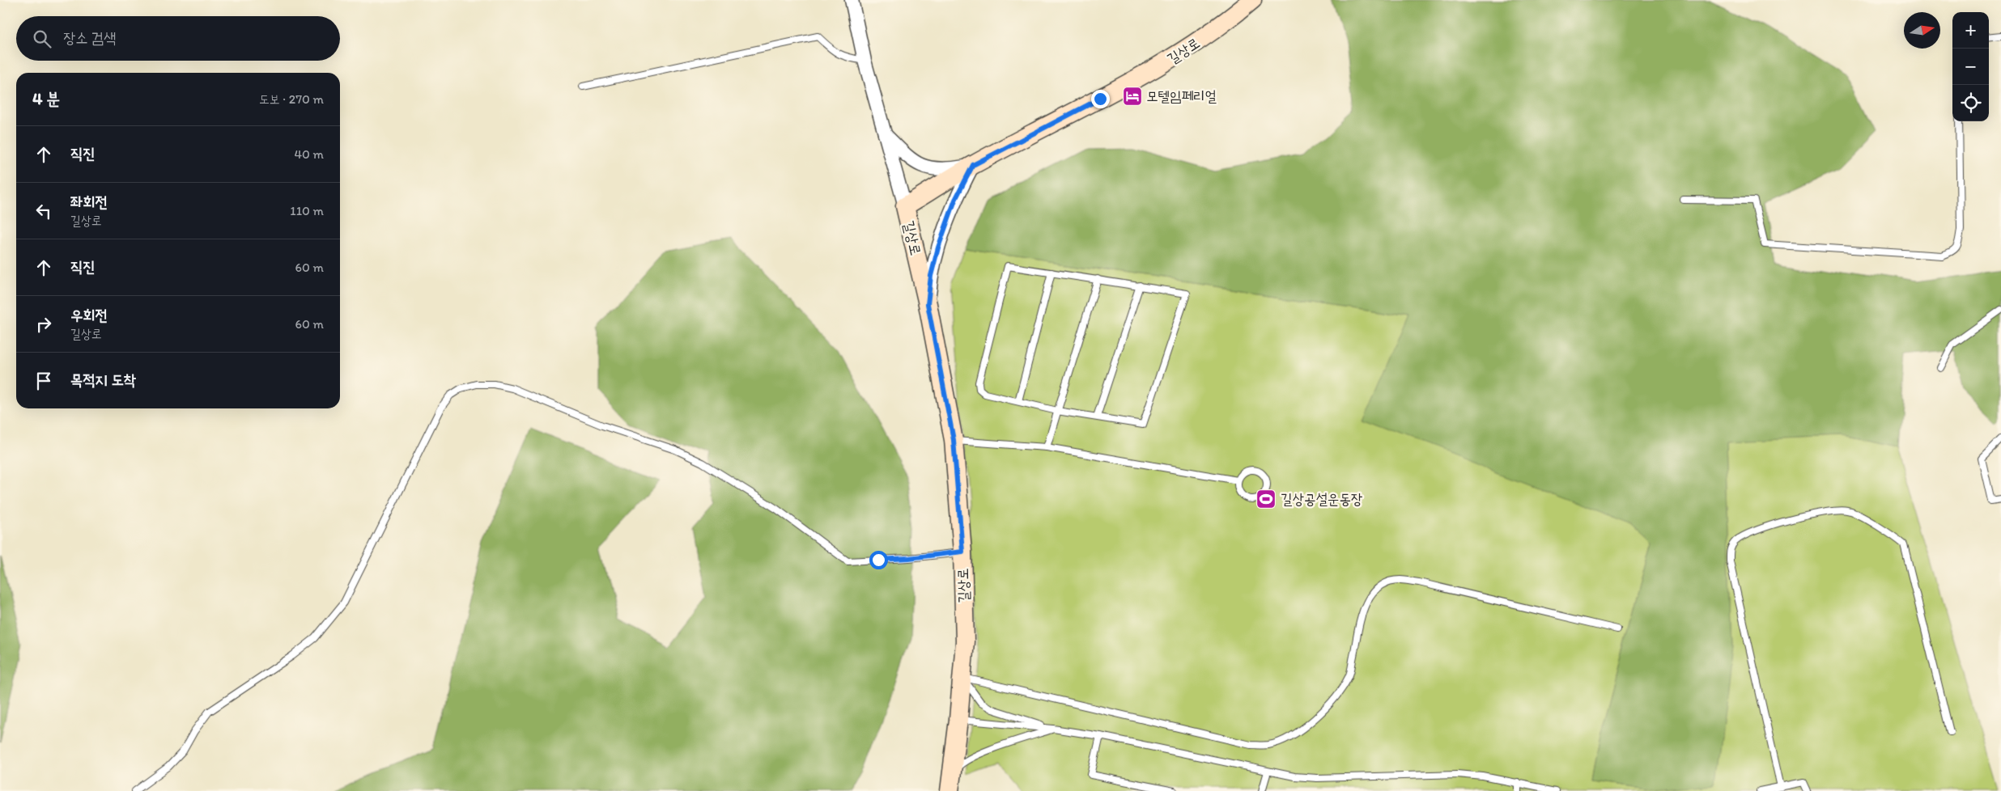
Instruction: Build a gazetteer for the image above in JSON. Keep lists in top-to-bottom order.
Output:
{
  "streets": {
    "street": ["길상로"]
  },
  "places": {
    "hotel": ["모텔임페리얼"],
    "sports": ["길상공설운동장"]
  },
  "north": "right",
  "page": {
    "map_buttons": ["+", "−"],
    "search": "장소 검색",
    "heading": ["4 분", "도보 · 270 m"],
    "list": [
      ["직진", "40 m"],
      ["좌회전", "길상로", "110 m"],
      ["직진", "60 m"],
      ["우회전", "길상로", "60 m"],
      "목적지 도착"
    ]
  }
}
